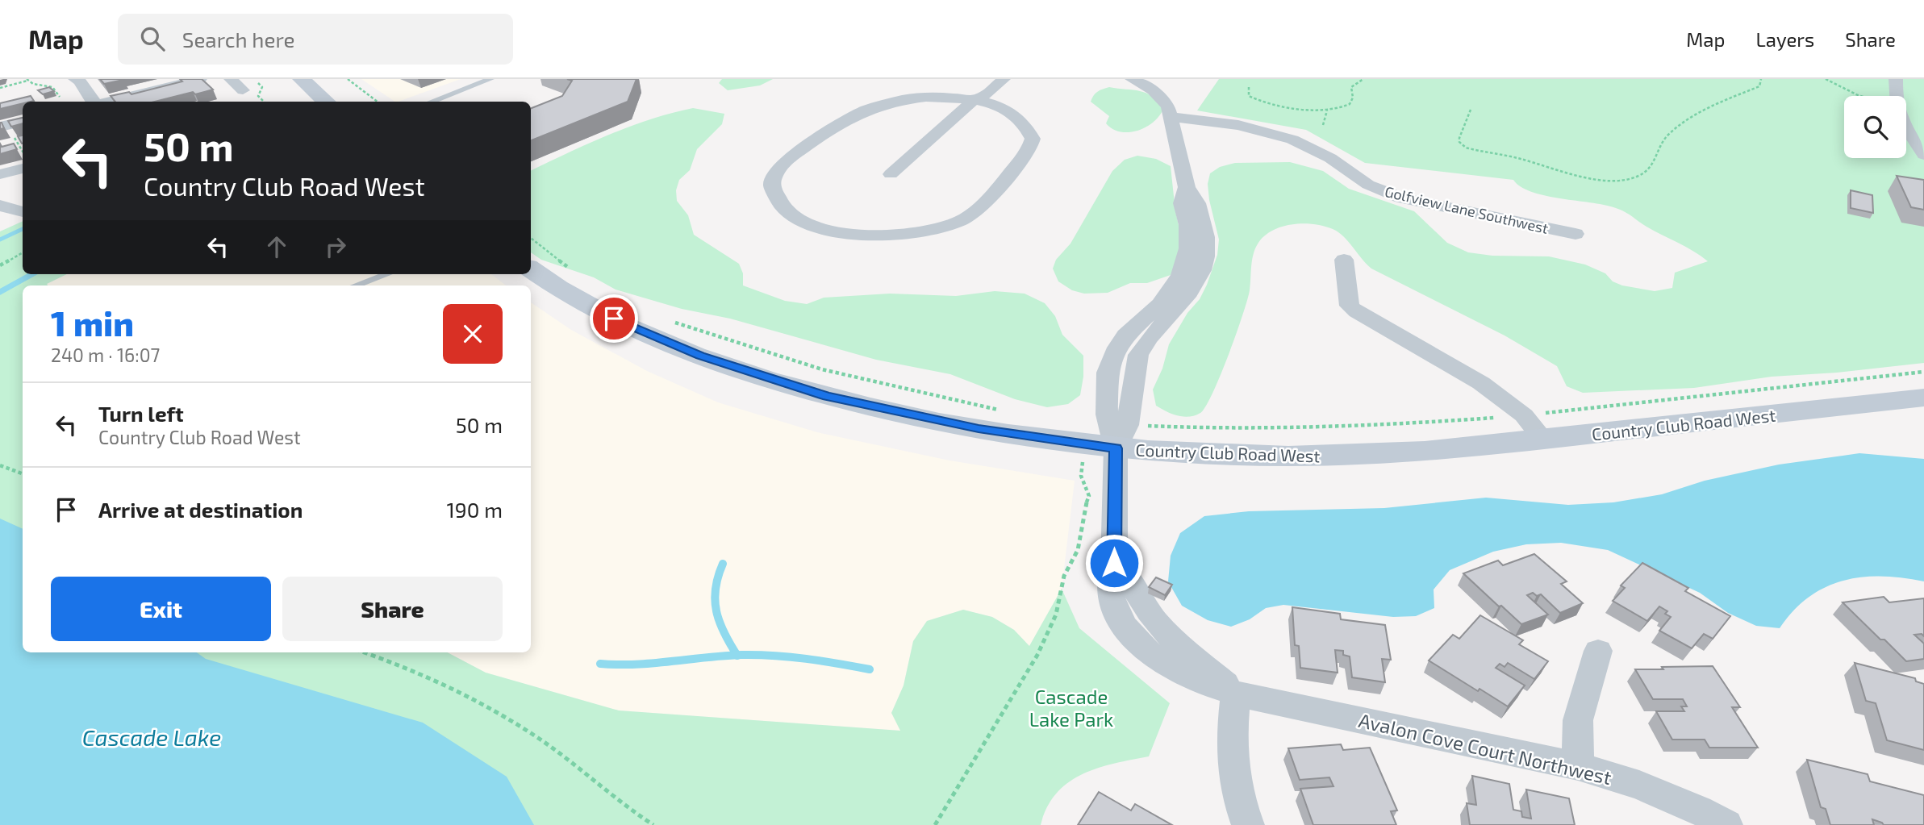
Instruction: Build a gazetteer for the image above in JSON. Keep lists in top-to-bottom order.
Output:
{
  "streets": {
    "main road": ["Country Club Road West"],
    "street": ["Golfview Lane Southwest", "Avalon Cove Court Northwest"]
  },
  "crossings": [
    ["Golfview Lane Southwest", "Avalon Cove Court Northwest"],
    ["Country Club Road West", "Avalon Cove Court Northwest"]
  ],
  "water": ["Cascade Lake"],
  "parks": ["Cascade Lake Park"],
  "page": {
    "header": "Map",
    "search": "Search here",
    "nav": ["Map", "Layers", "Share"],
    "turn": ["50 m", "Country Club Road West"],
    "heading": ["1 min", "240 m · 16:07"],
    "list": [
      {
        "name": "Turn left",
        "note": "Country Club Road West",
        "value": "50 m"
      },
      {
        "name": "Arrive at destination",
        "value": "190 m"
      }
    ],
    "buttons": ["Exit", "Share"]
  }
}
